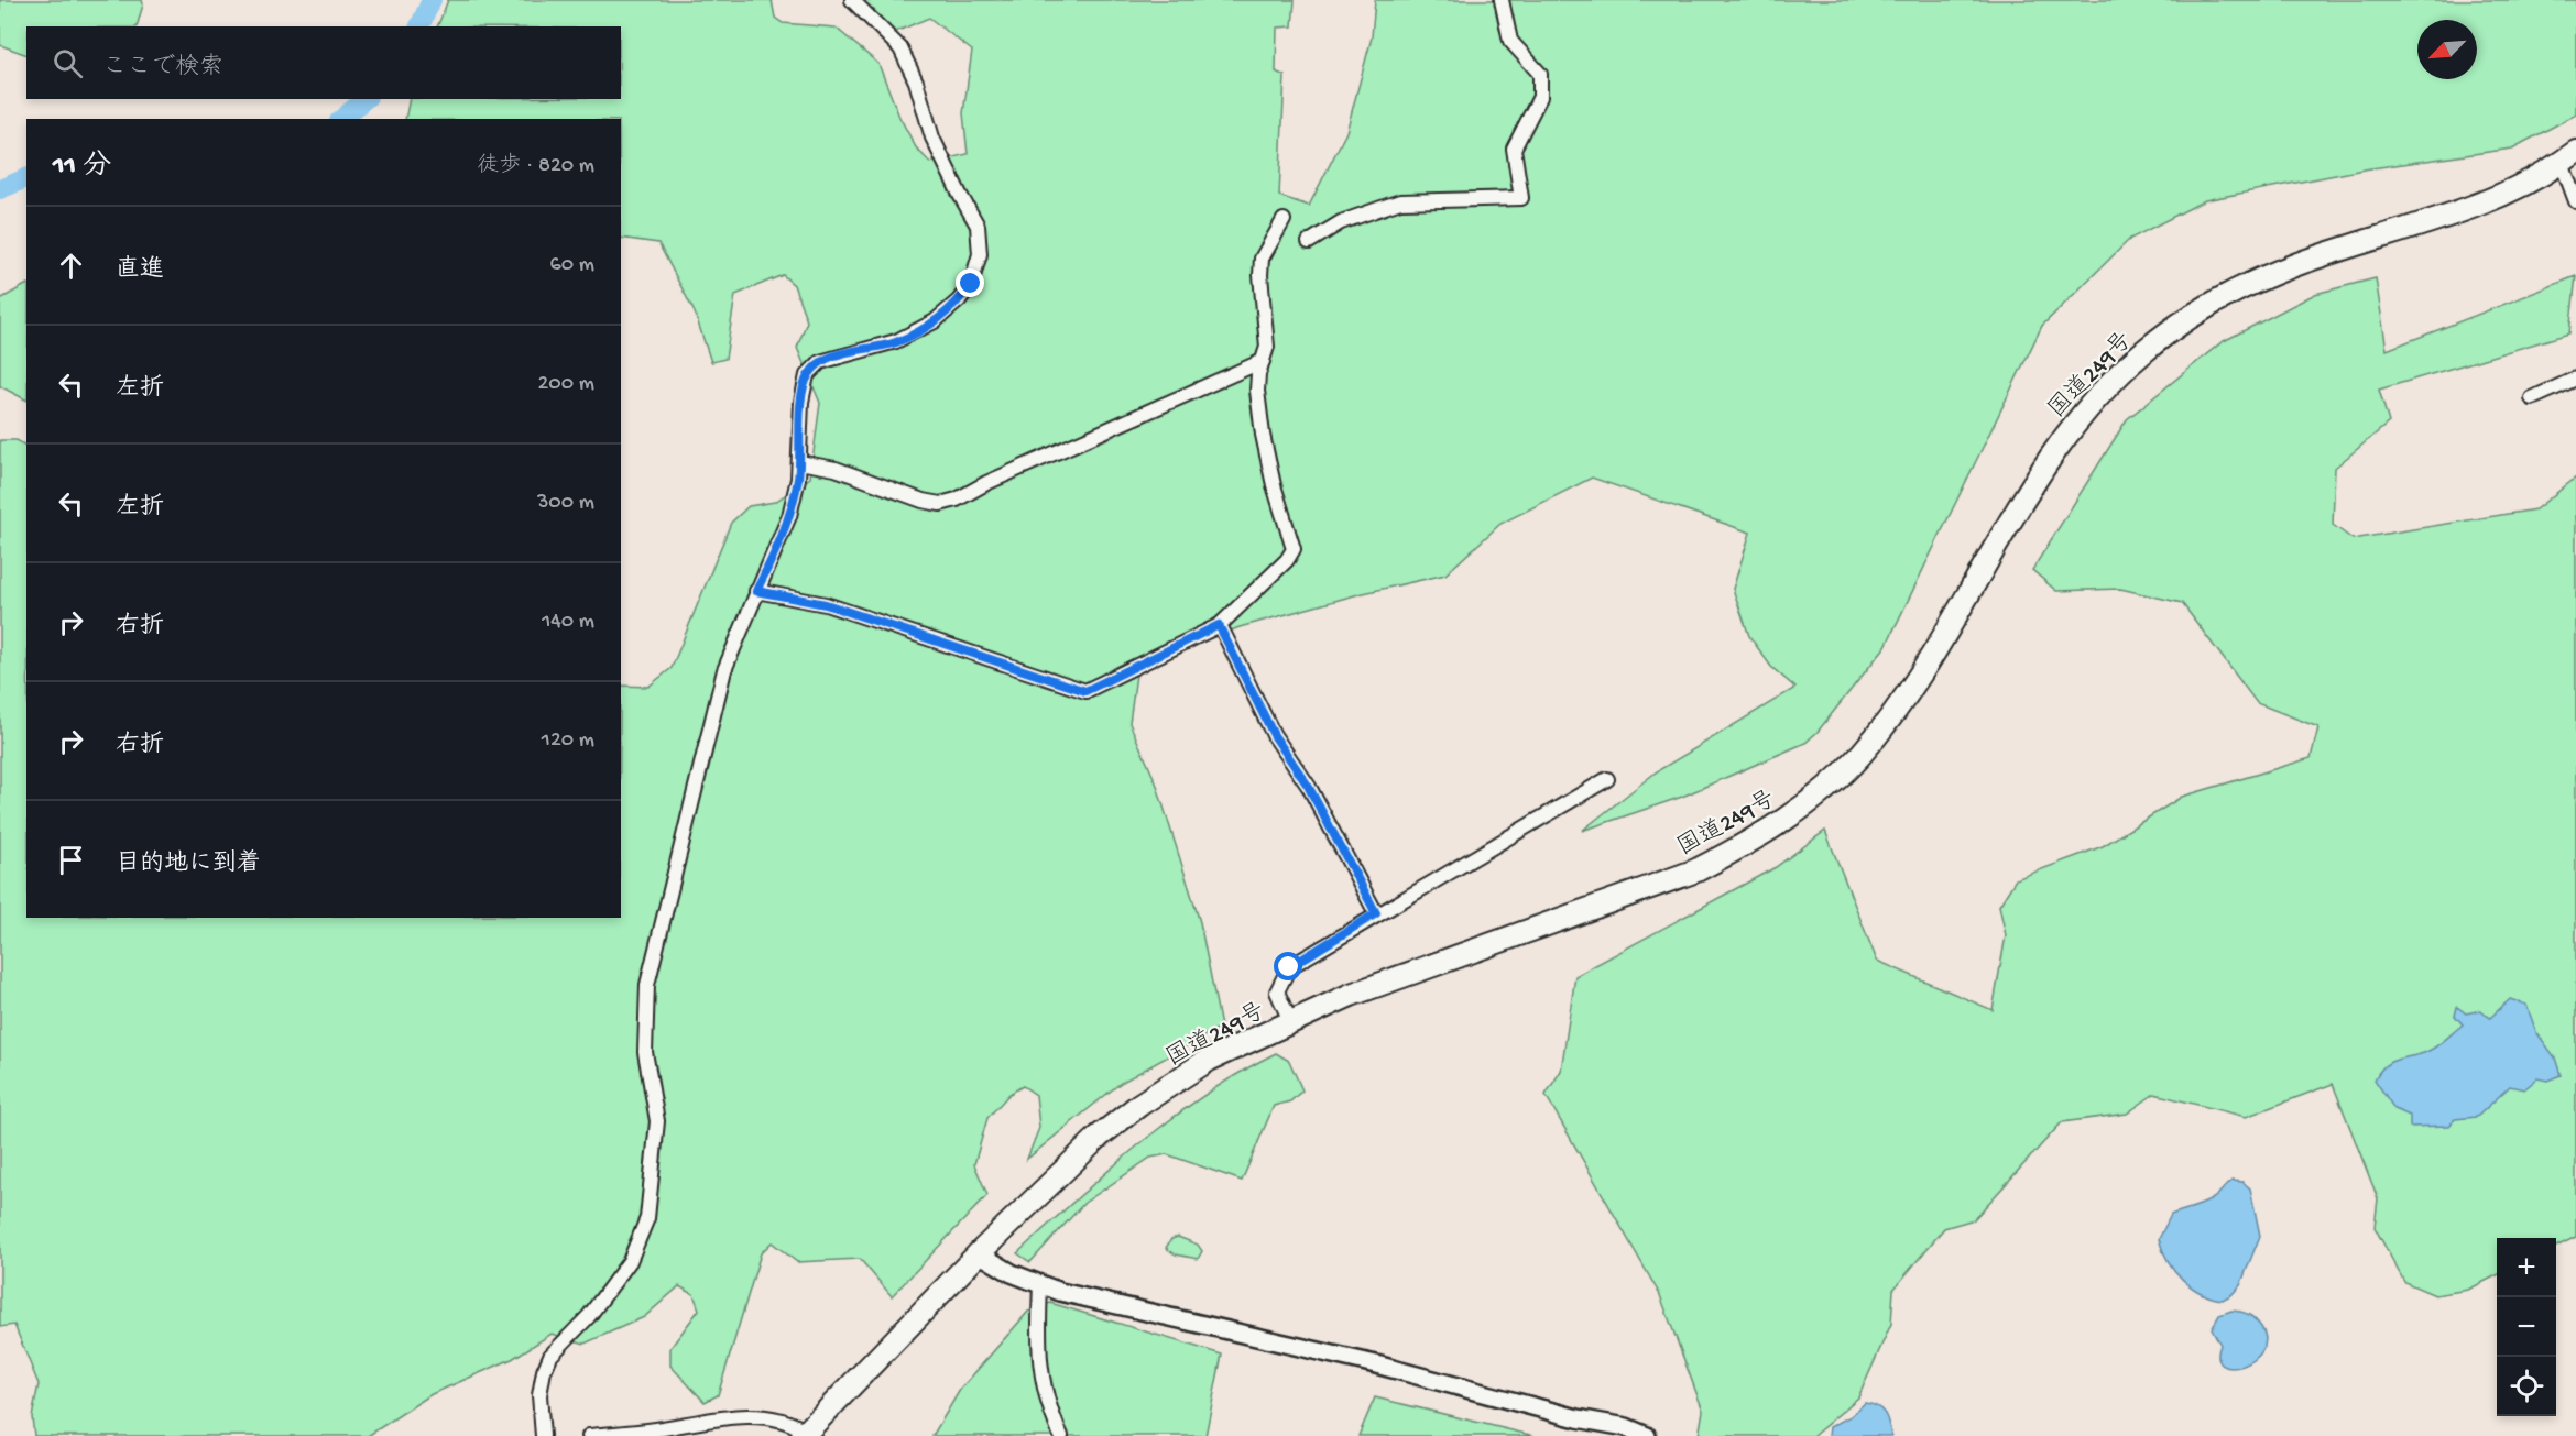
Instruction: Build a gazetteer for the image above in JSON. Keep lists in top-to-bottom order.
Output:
{
  "streets": {
    "highway": ["国道249号"]
  },
  "north": "bottom left",
  "page": {
    "search": "ここで検索",
    "heading": ["11 分", "徒歩 · 820 m"],
    "list": [
      ["直進", "60 m"],
      ["左折", "200 m"],
      ["左折", "300 m"],
      ["右折", "140 m"],
      ["右折", "120 m"],
      "目的地に到着"
    ],
    "map_buttons": ["+", "−"]
  }
}
